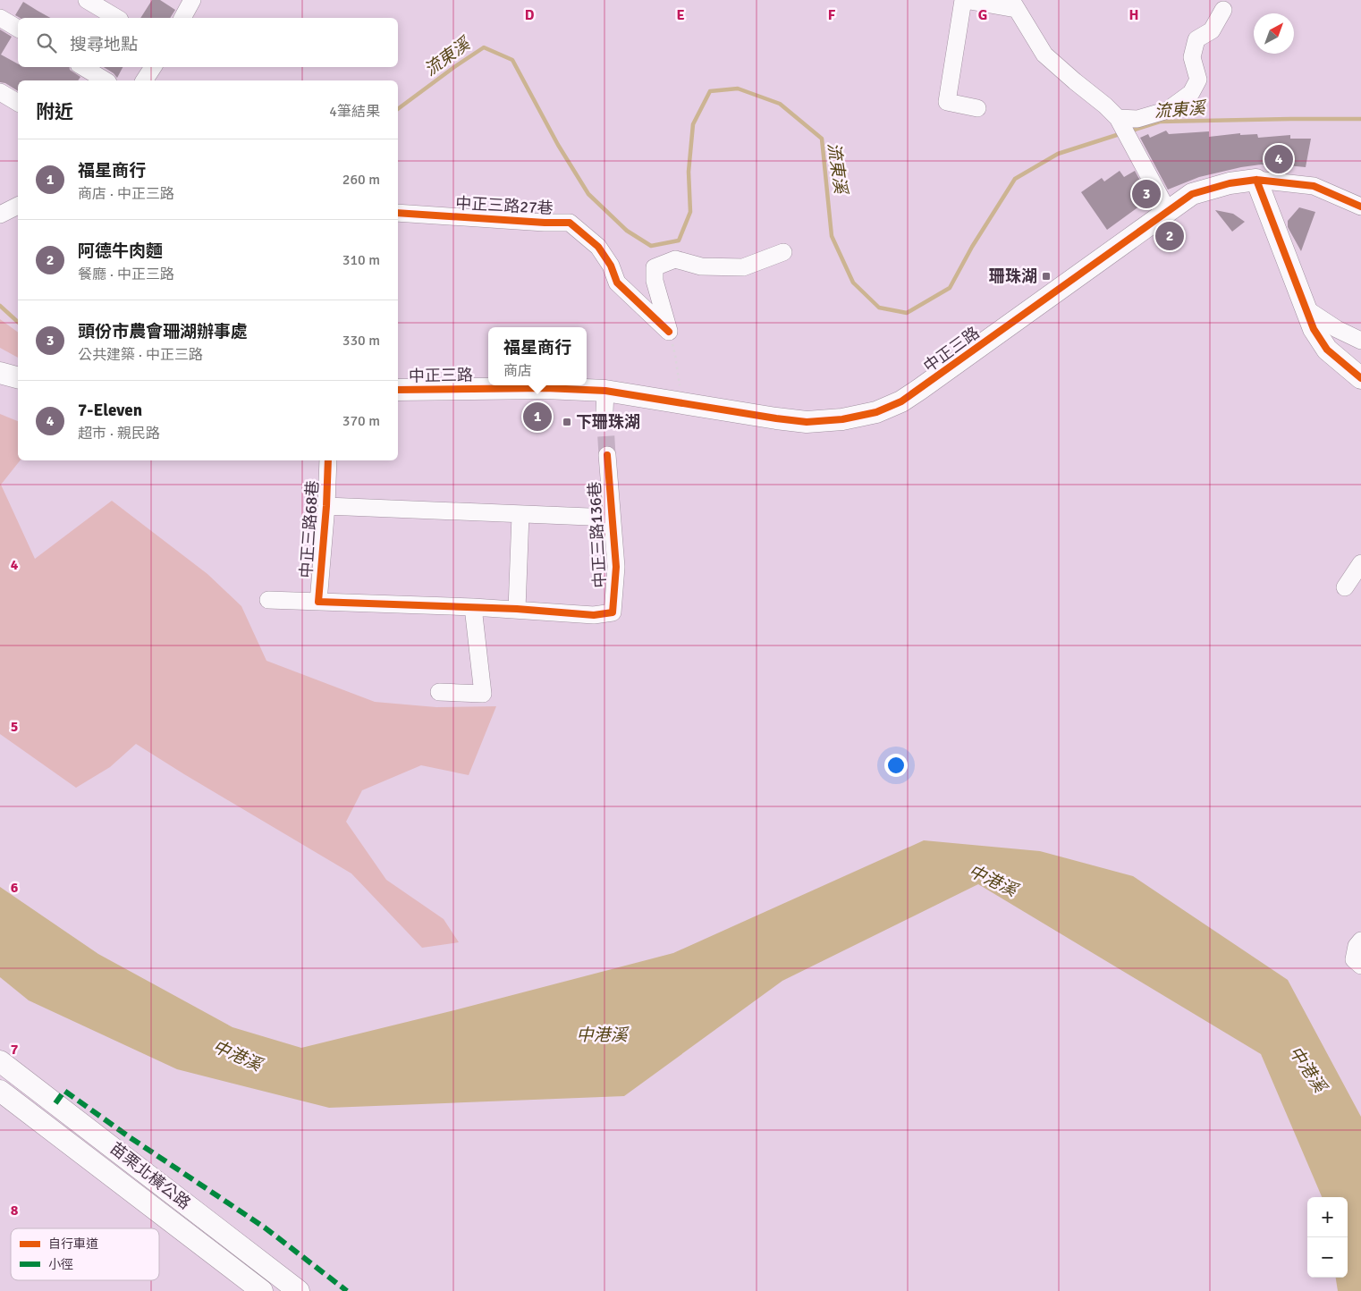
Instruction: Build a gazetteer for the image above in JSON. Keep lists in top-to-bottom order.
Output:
{
  "streets": {
    "main road": ["中正三路", "苗栗北橫公路"],
    "street": ["中正三路27巷", "中正三路68巷", "中正三路136巷"]
  },
  "water": ["流東溪", "中港溪"],
  "places": {
    "transit": ["珊珠湖", "下珊珠湖"]
  },
  "legend": ["自行車道", "小徑"],
  "north": "top right",
  "page": {
    "search": "搜尋地點",
    "heading": ["附近", "4筆結果"],
    "list": [
      {
        "mark": "1",
        "name": "福星商行",
        "note": "商店 · 中正三路",
        "value": "260 m"
      },
      {
        "mark": "2",
        "name": "阿德牛肉麵",
        "note": "餐廳 · 中正三路",
        "value": "310 m"
      },
      {
        "mark": "3",
        "name": "頭份市農會珊湖辦事處",
        "note": "公共建築 · 中正三路",
        "value": "330 m"
      },
      {
        "mark": "4",
        "name": "7-Eleven",
        "note": "超市 · 親民路",
        "value": "370 m"
      }
    ],
    "pins": [
      "4",
      "3",
      "2",
      "1"
    ],
    "popup": ["福星商行", "商店"],
    "map_buttons": ["+", "−"]
  },
  "grid": {
    "columns": [
      "D",
      "E",
      "F",
      "G",
      "H"
    ],
    "rows": [
      "4",
      "5",
      "6",
      "7",
      "8"
    ]
  }
}
